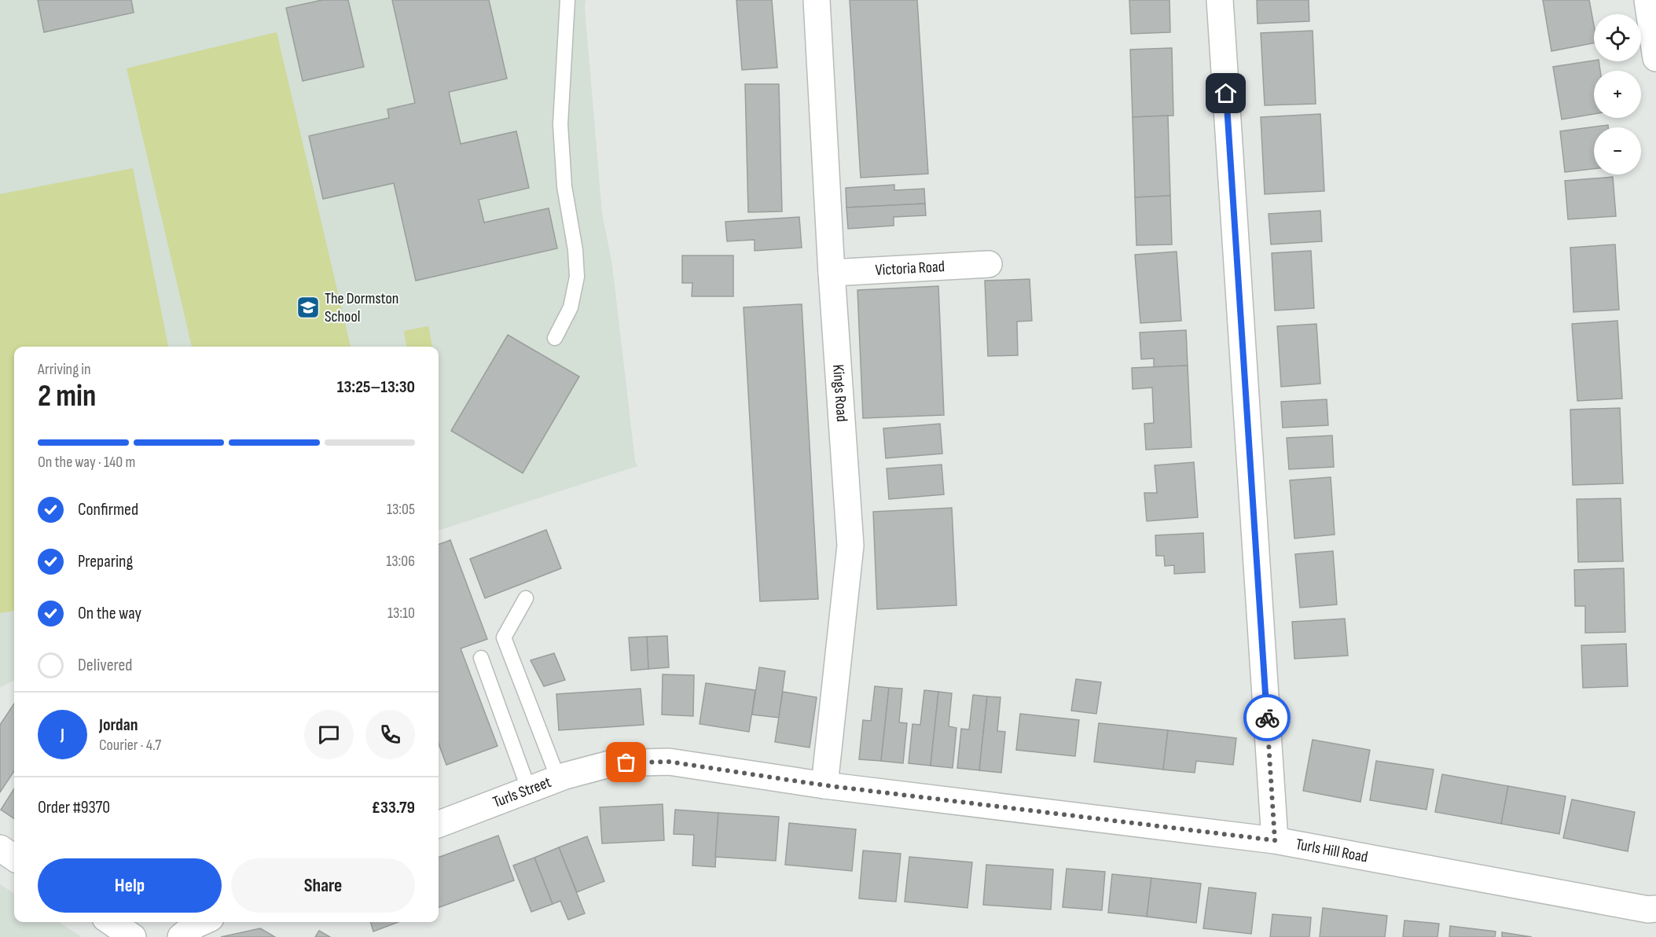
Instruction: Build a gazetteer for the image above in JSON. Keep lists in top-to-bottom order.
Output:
{
  "streets": {
    "street": [
      "Victoria Road",
      "Kings Road",
      "Turls Street",
      "Turls Hill Road"
    ]
  },
  "crossings": [
    ["Victoria Road", "Kings Road"],
    ["Kings Road", "Turls Hill Road"],
    ["Turls Street", "Turls Hill Road"]
  ],
  "places": {
    "school or university": ["The Dormston School"]
  },
  "page": {
    "map_buttons": ["+", "−"],
    "heading": ["2 min", "Arriving in", "13:25–13:30"],
    "panel": [
      "Jordan",
      "Courier · 4.7",
      "Order #9370",
      "£33.79"
    ],
    "bar": "On the way · 140 m",
    "list": [
      ["Confirmed", "13:05"],
      ["Preparing", "13:06"],
      ["On the way", "13:10"],
      "Delivered"
    ],
    "round": "J",
    "buttons": ["Help", "Share"]
  }
}
